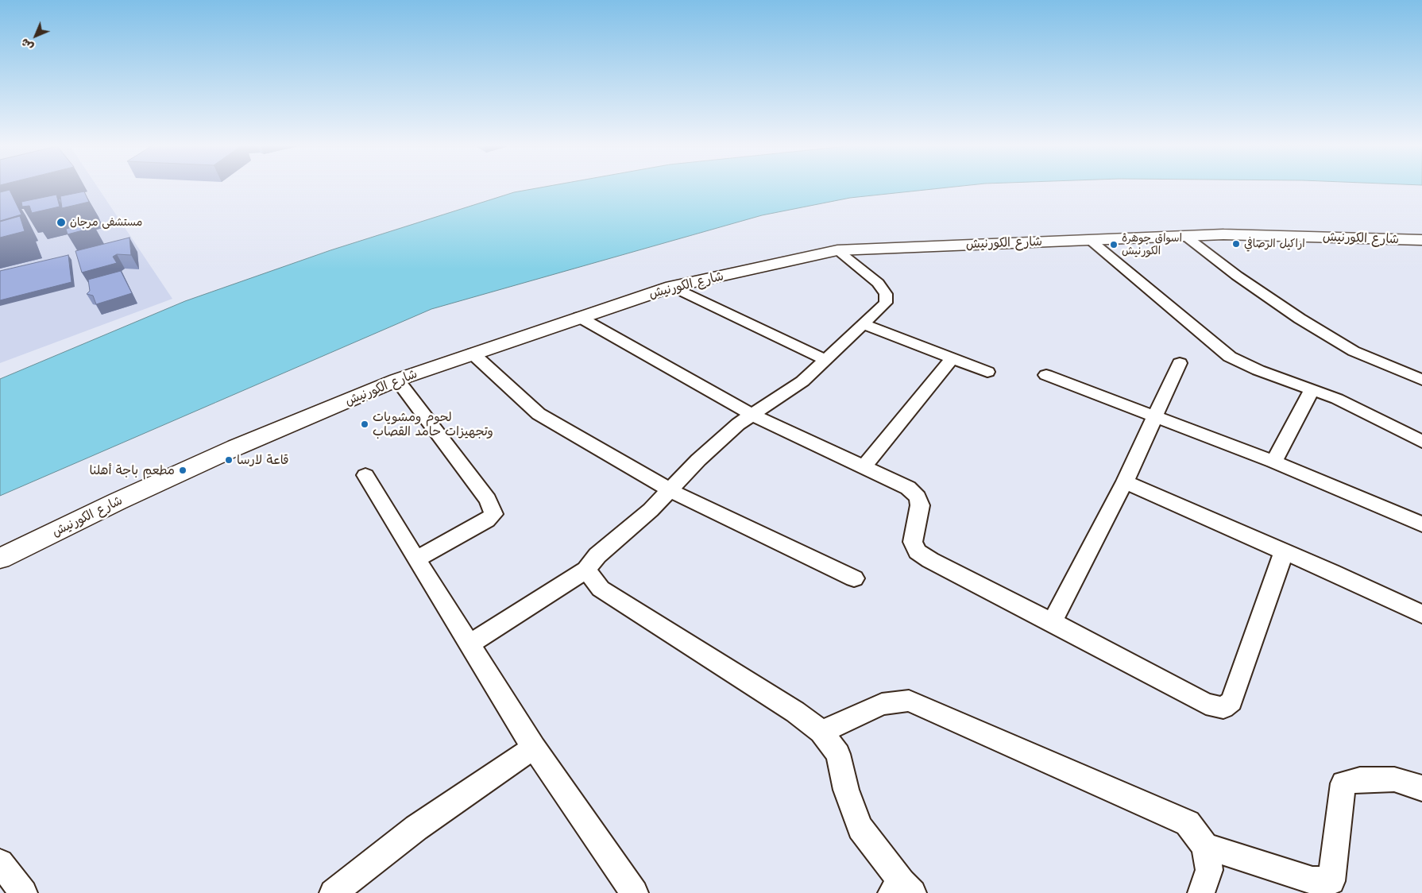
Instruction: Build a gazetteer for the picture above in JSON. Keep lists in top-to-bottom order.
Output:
{
  "streets": {
    "street": ["شارع الكورنيش"]
  },
  "places": [
    "مستشفى مرجان",
    "اراكيل الرصافي",
    "اسواق جوهرة الكورنيش",
    "لحوم ومشويات وتجهيزات حامد القصاب",
    "قاعة لارسا",
    "مطعم باجة أهلنا"
  ],
  "north": "bottom left"
}
